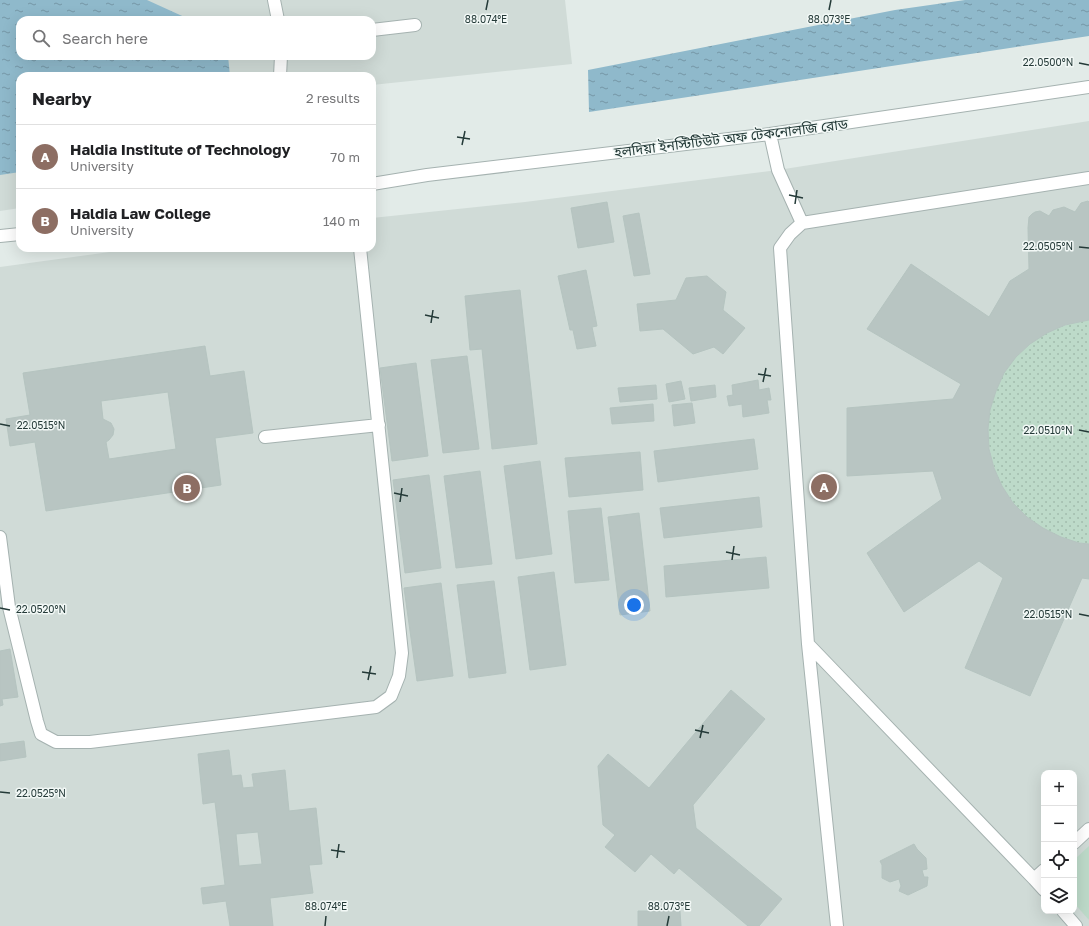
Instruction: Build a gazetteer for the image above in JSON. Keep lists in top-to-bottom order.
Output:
{
  "streets": {
    "street": ["হলদিয়া ইনস্টিটিউট অফ টেকনোলজি রোড"]
  },
  "page": {
    "search": "Search here",
    "heading": ["Nearby", "2 results"],
    "list": [
      {
        "mark": "A",
        "name": "Haldia Institute of Technology",
        "note": "University",
        "value": "70 m"
      },
      {
        "mark": "B",
        "name": "Haldia Law College",
        "note": "University",
        "value": "140 m"
      }
    ],
    "pins": ["A", "B"],
    "map_buttons": ["+", "−"]
  },
  "coordinates": [
    "88.074°E",
    "88.073°E",
    "22.0500°N",
    "22.0505°N",
    "22.0515°N",
    "22.0510°N",
    "22.0520°N",
    "22.0525°N"
  ]
}
